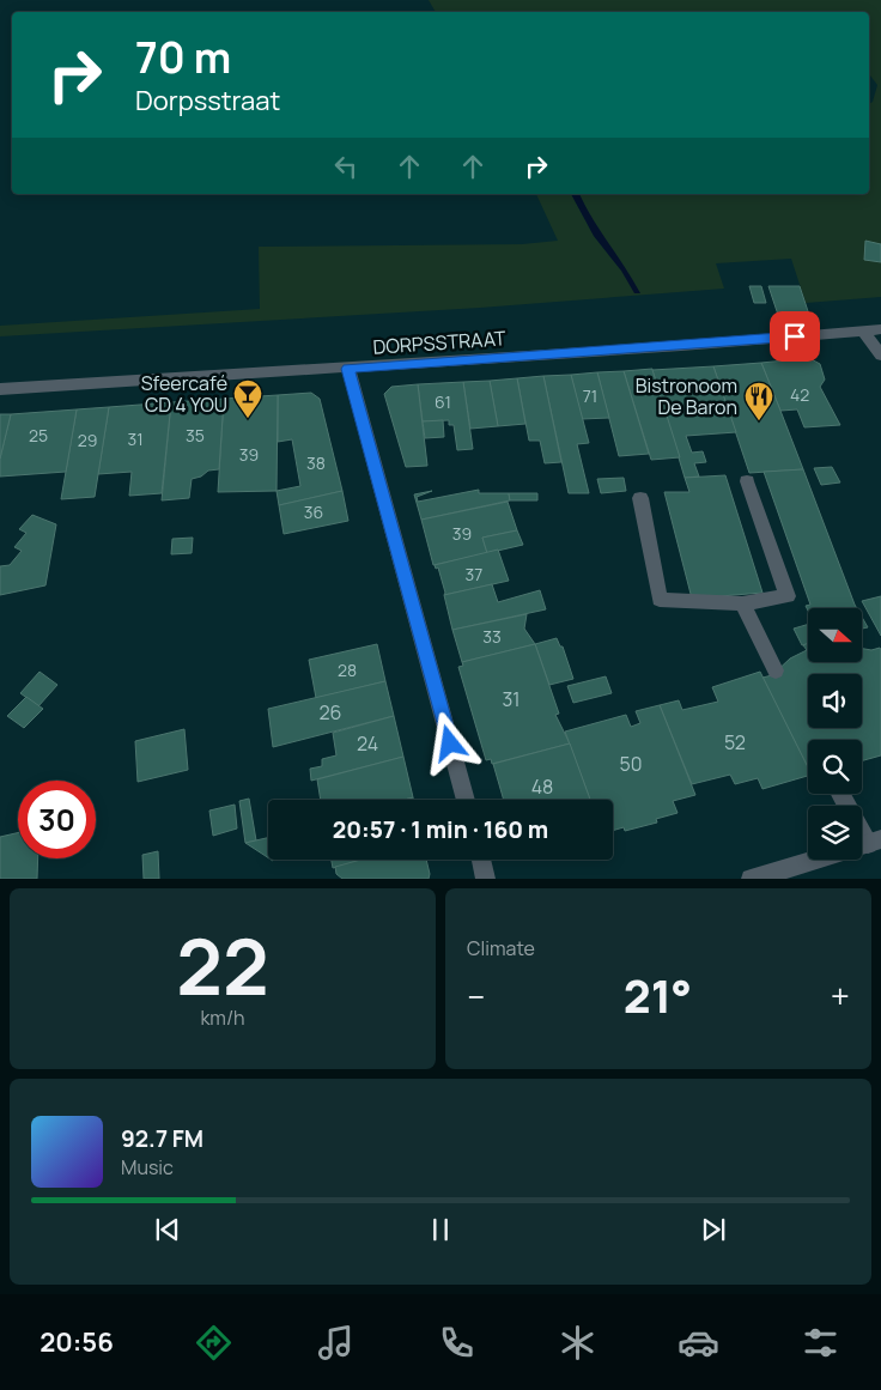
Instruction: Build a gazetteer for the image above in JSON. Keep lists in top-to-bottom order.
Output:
{
  "streets": {
    "street": ["DORPSSTRAAT"]
  },
  "places": {
    "bar": ["Sfeercafé CD 4 YOU"],
    "restaurant": ["Bistronoom De Baron"]
  },
  "house_numbers": [
    "42",
    "71",
    "61",
    "25",
    "35",
    "31",
    "29",
    "39",
    "38",
    "36",
    "39",
    "37",
    "33",
    "28",
    "31",
    "26",
    "52",
    "24",
    "50",
    "48"
  ],
  "north": "right",
  "page": {
    "turn": ["70 m", "Dorpsstraat"],
    "limit": "30",
    "trip": "20:57 · 1 min · 160 m",
    "tile": [
      ["22", "km/h"],
      "Climate"
    ],
    "heat": ["−", "21°", "+"],
    "song": ["92.7 FM", "Music"],
    "tabs": "20:56"
  }
}
